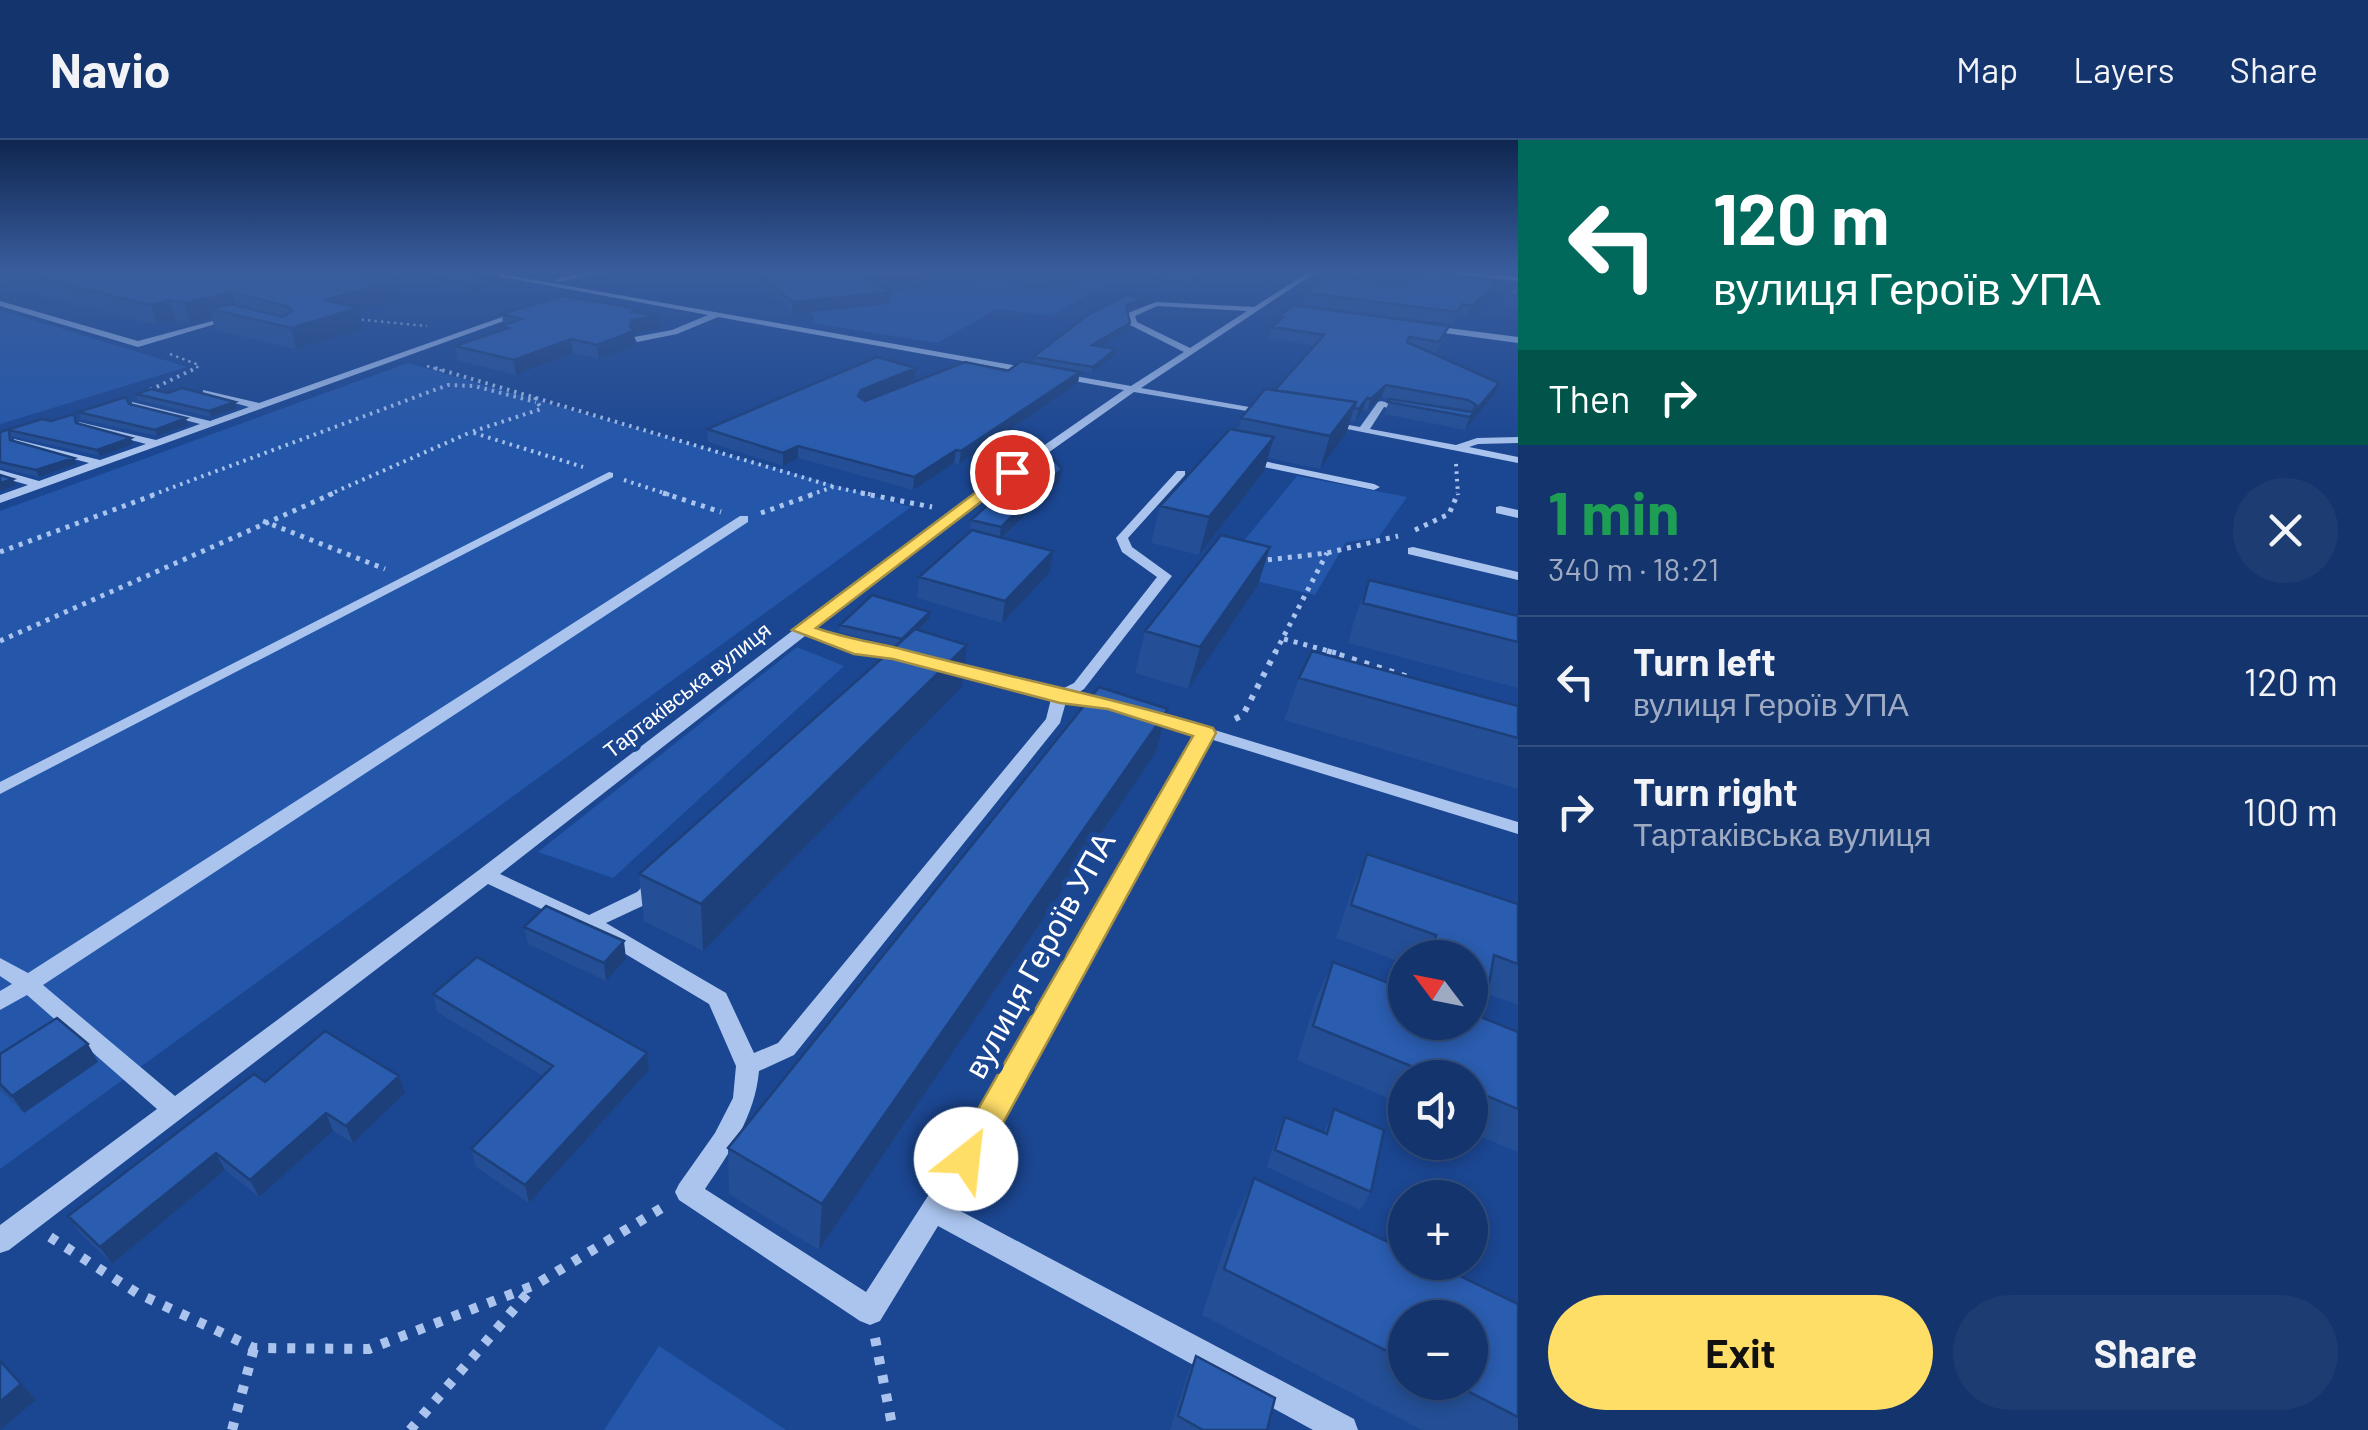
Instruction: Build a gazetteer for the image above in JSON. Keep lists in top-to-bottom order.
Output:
{
  "streets": {
    "street": ["Тартаківська вулиця", "вулиця Героїв УПА"]
  },
  "north": "top left",
  "page": {
    "header": "Navio",
    "nav": ["Map", "Layers", "Share"],
    "turn": ["120 m", "вулиця Героїв УПА"],
    "then": "Then",
    "heading": ["1 min", "340 m · 18:21"],
    "list": [
      {
        "name": "Turn left",
        "note": "вулиця Героїв УПА",
        "value": "120 m"
      },
      {
        "name": "Turn right",
        "note": "Тартаківська вулиця",
        "value": "100 m"
      }
    ],
    "map_buttons": ["+", "−"],
    "buttons": ["Exit", "Share"]
  }
}
